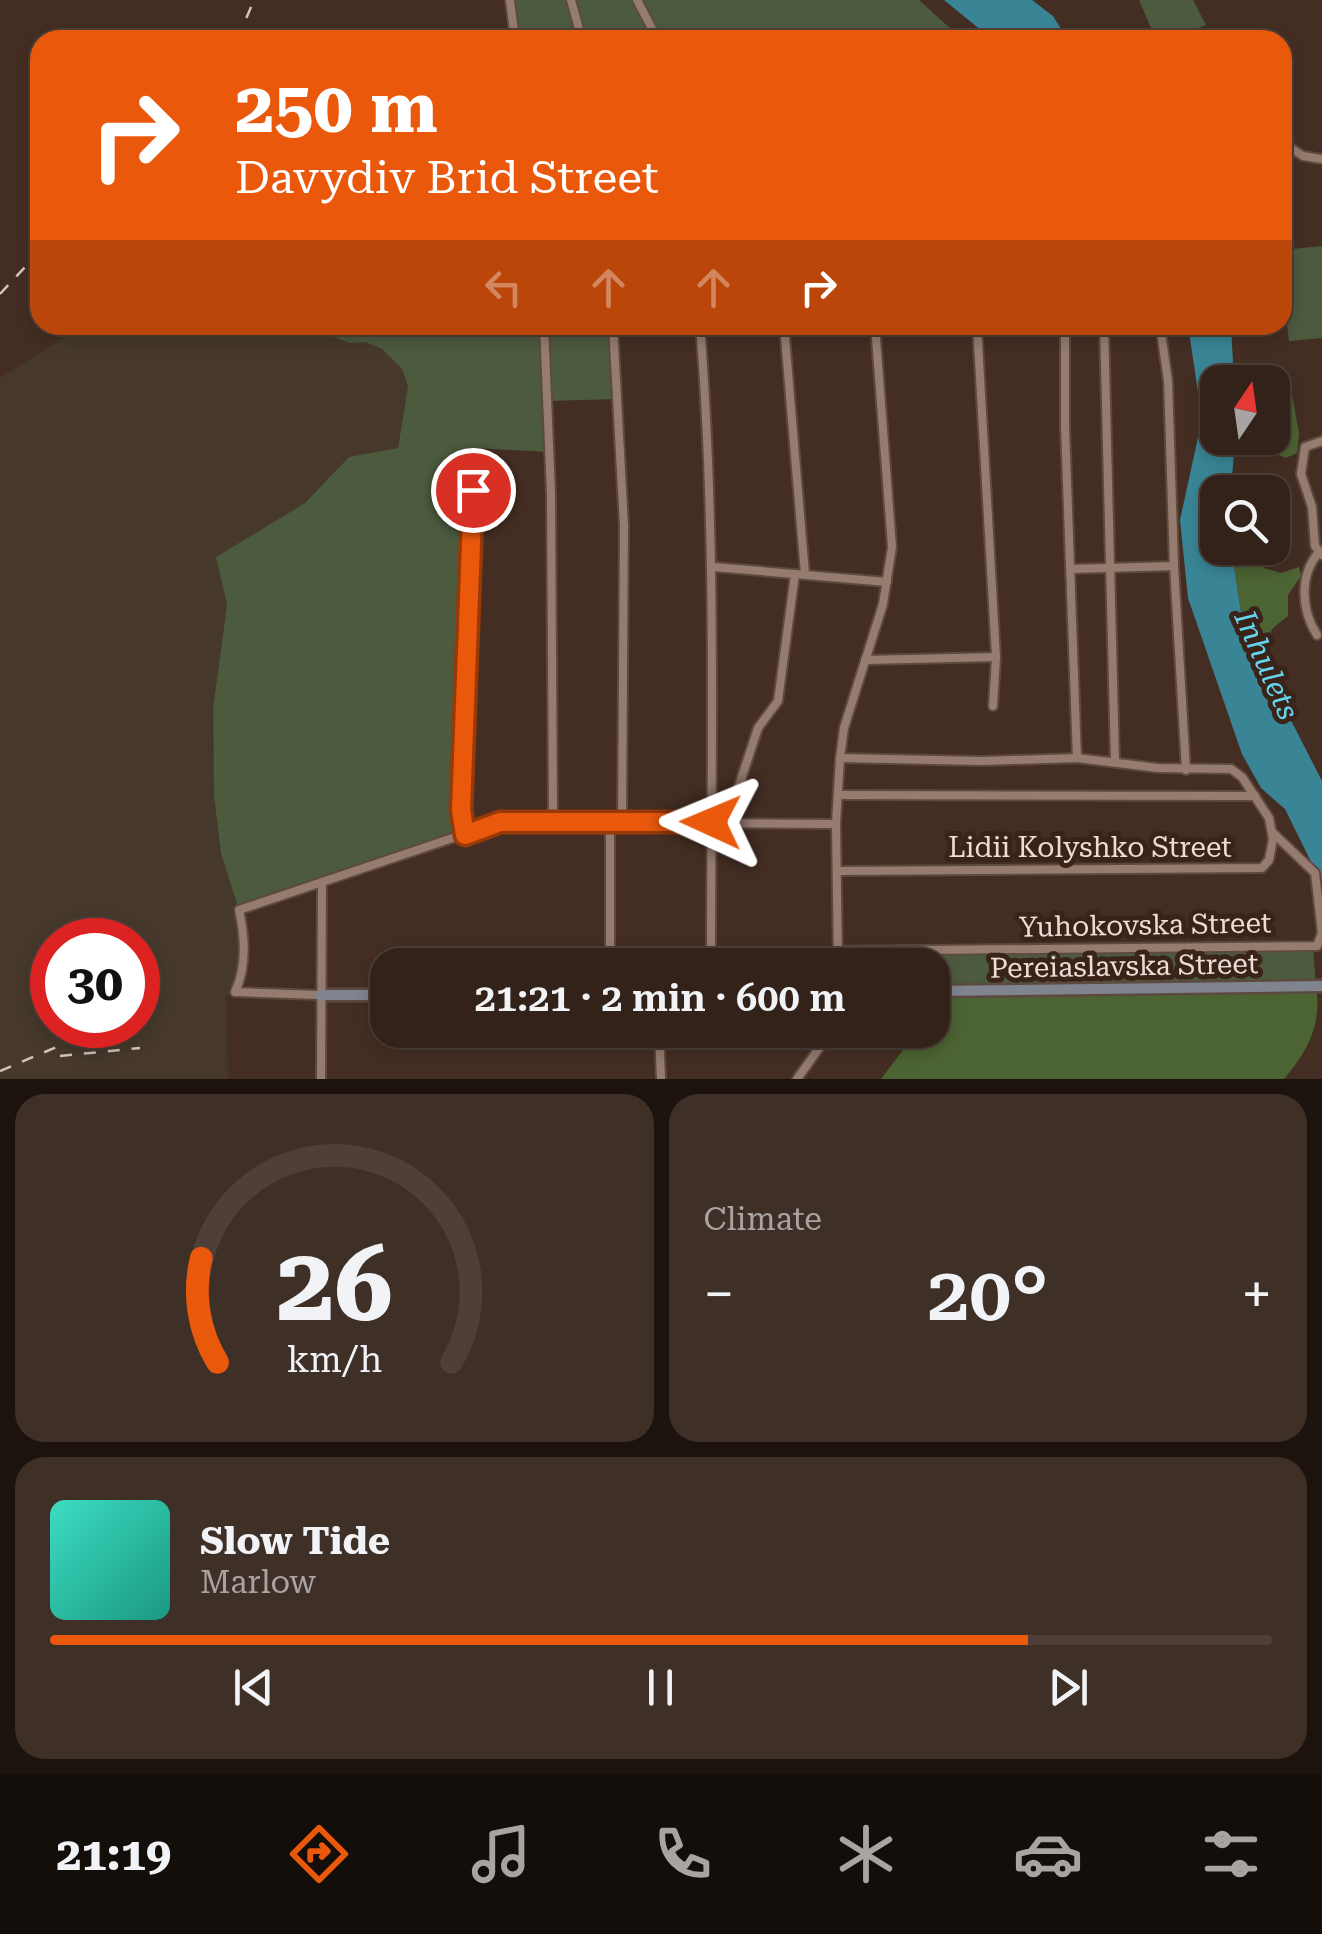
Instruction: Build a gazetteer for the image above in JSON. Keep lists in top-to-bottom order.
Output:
{
  "streets": {
    "street": ["Lidii Kolyshko Street", "Yuhokovska Street", "Pereiaslavska Street"]
  },
  "crossings": [
    ["Lidii Kolyshko Street", "Yuhokovska Street"]
  ],
  "water": ["Inhulets"],
  "north": "top",
  "page": {
    "turn": ["250 m", "Davydiv Brid Street"],
    "limit": "30",
    "trip": "21:21 · 2 min · 600 m",
    "tile": "Climate",
    "heat": ["−", "20°", "+"],
    "song": ["Slow Tide", "Marlow"],
    "tabs": "21:19",
    "gauge": ["26", "km/h"]
  }
}
